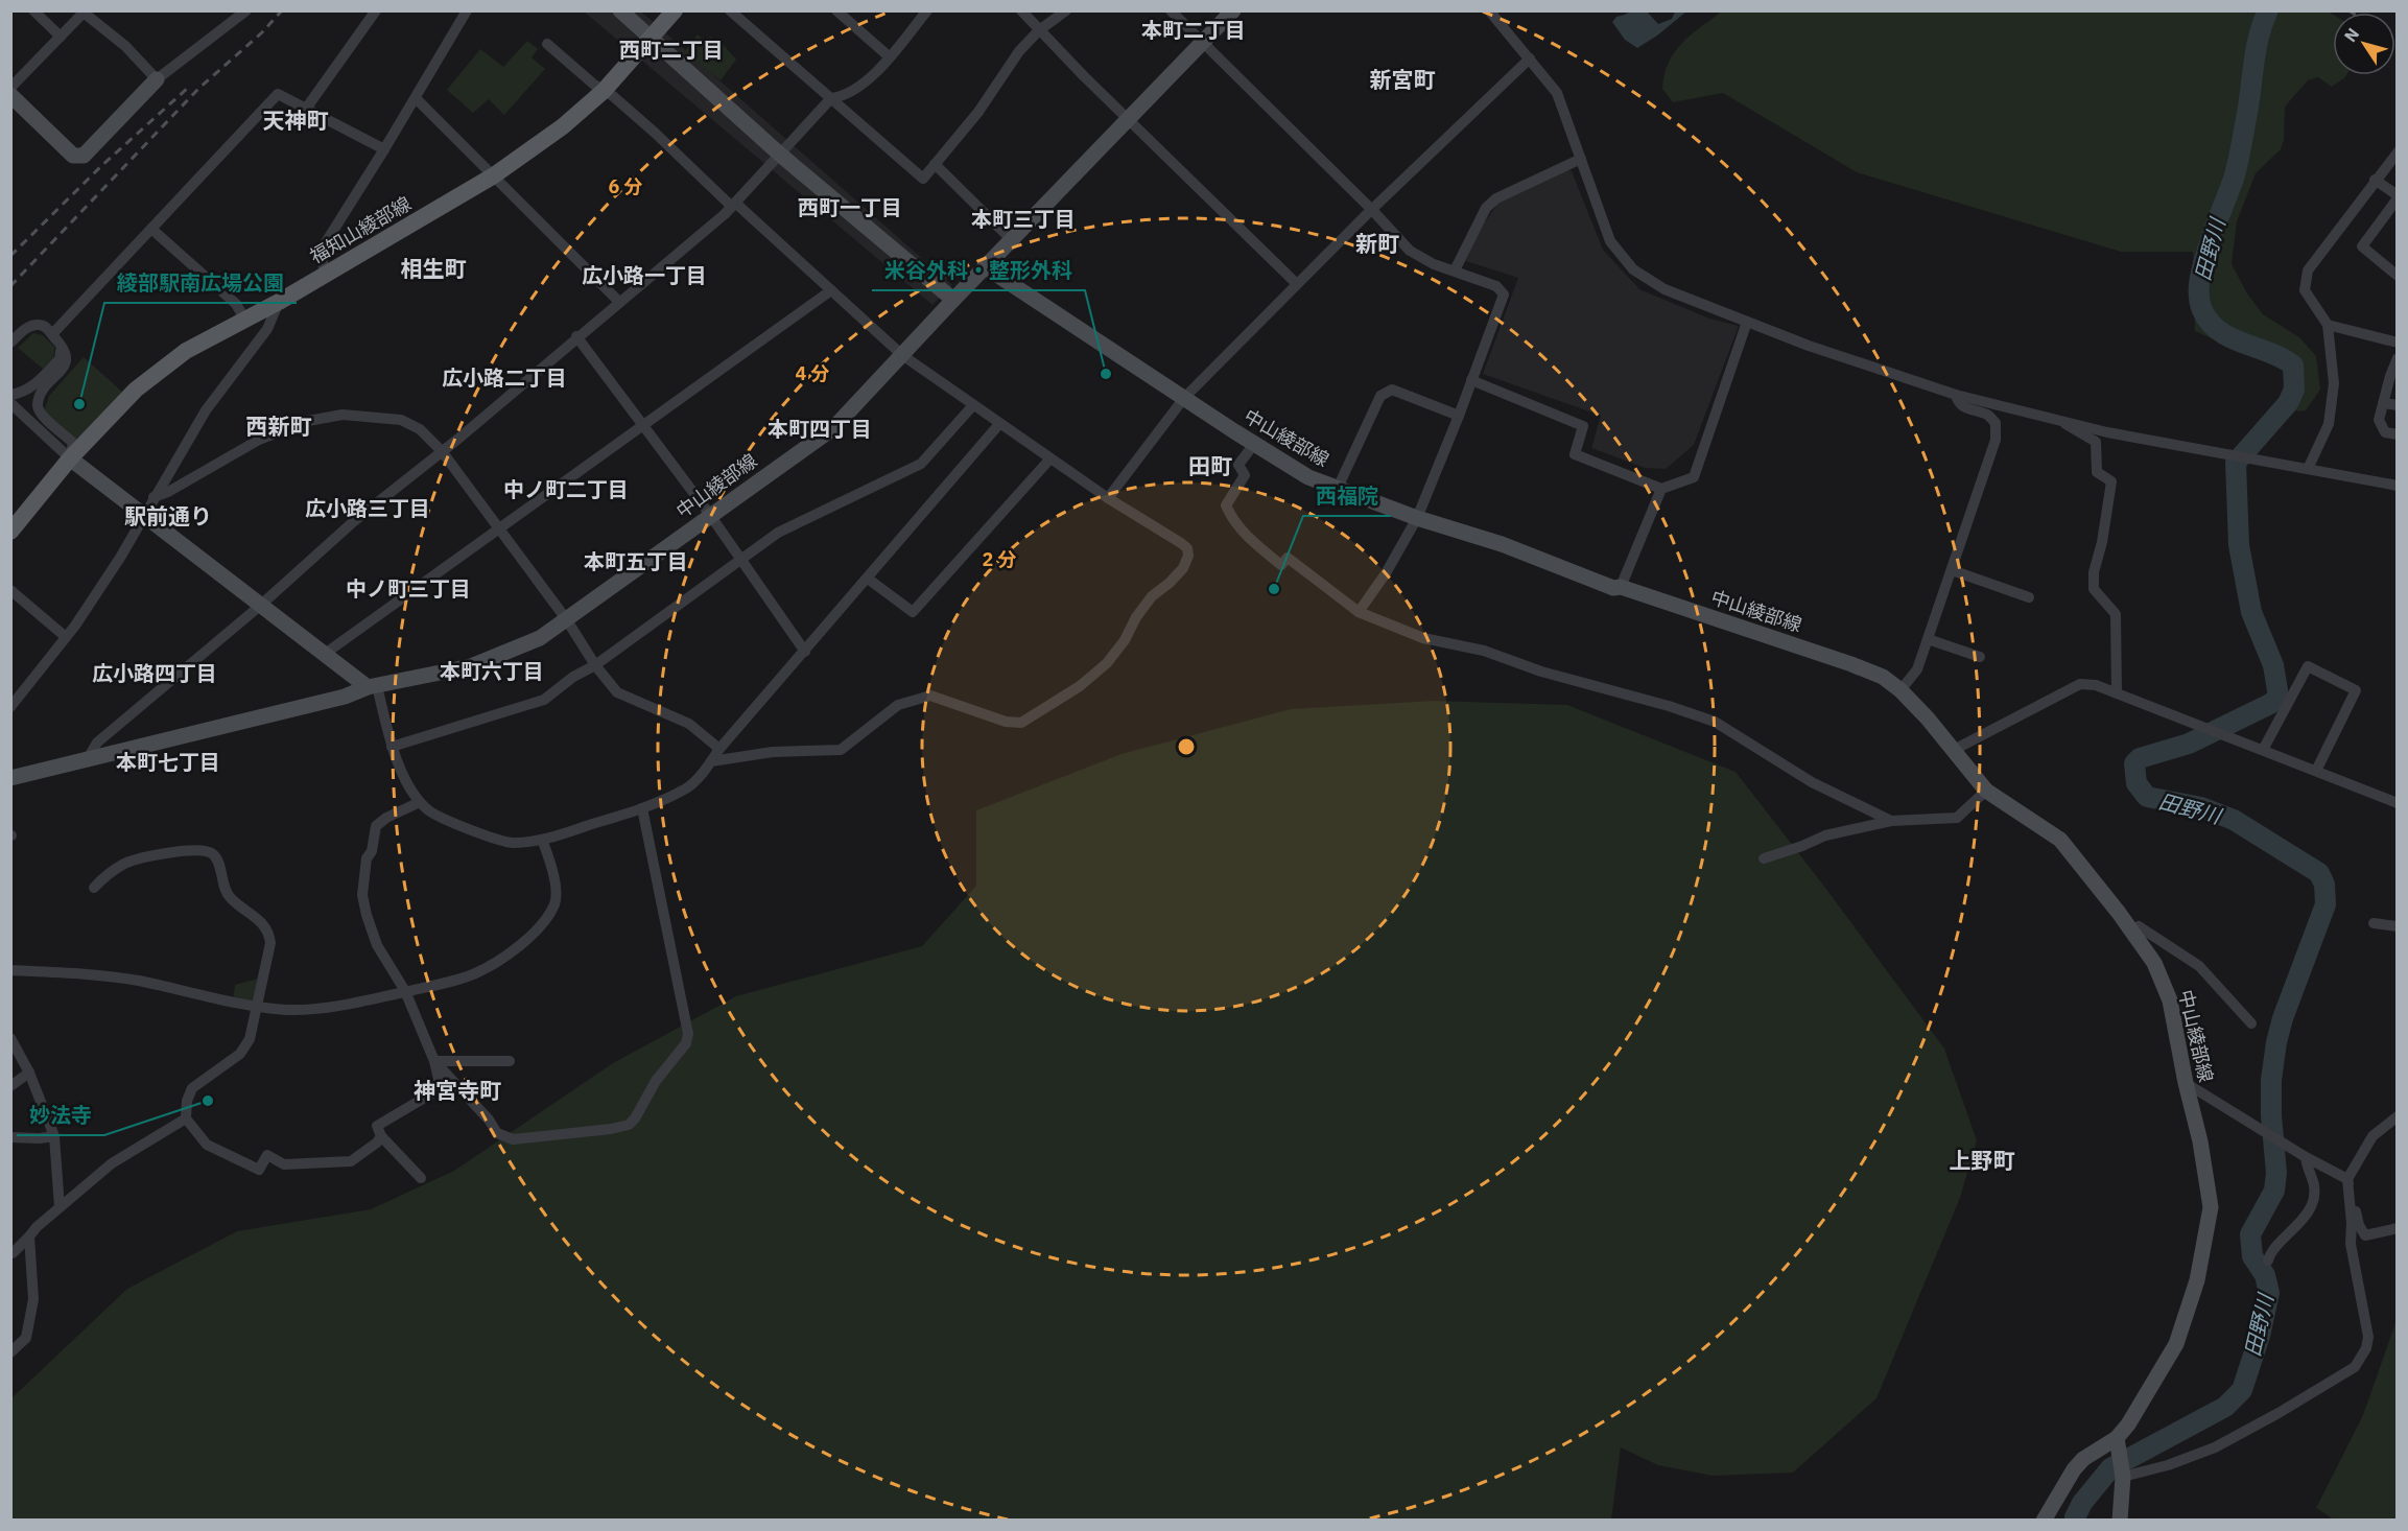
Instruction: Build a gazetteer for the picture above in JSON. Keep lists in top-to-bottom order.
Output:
{
  "streets": {
    "main road": ["福知山綾部線", "中山綾部線"]
  },
  "districts": [
    "本町二丁目",
    "西町二丁目",
    "新宮町",
    "天神町",
    "西町一丁目",
    "本町三丁目",
    "新町",
    "相生町",
    "広小路一丁目",
    "広小路二丁目",
    "西新町",
    "本町四丁目",
    "田町",
    "中ノ町二丁目",
    "広小路三丁目",
    "駅前通り",
    "本町五丁目",
    "中ノ町三丁目",
    "本町六丁目",
    "広小路四丁目",
    "本町七丁目",
    "神宮寺町",
    "上野町"
  ],
  "water": ["田野川"],
  "places": [
    "米谷外科・整形外科",
    "綾部駅南広場公園",
    "西福院",
    "妙法寺"
  ],
  "north": "top left",
  "rings": ["6 分", "4 分", "2 分"]
}
